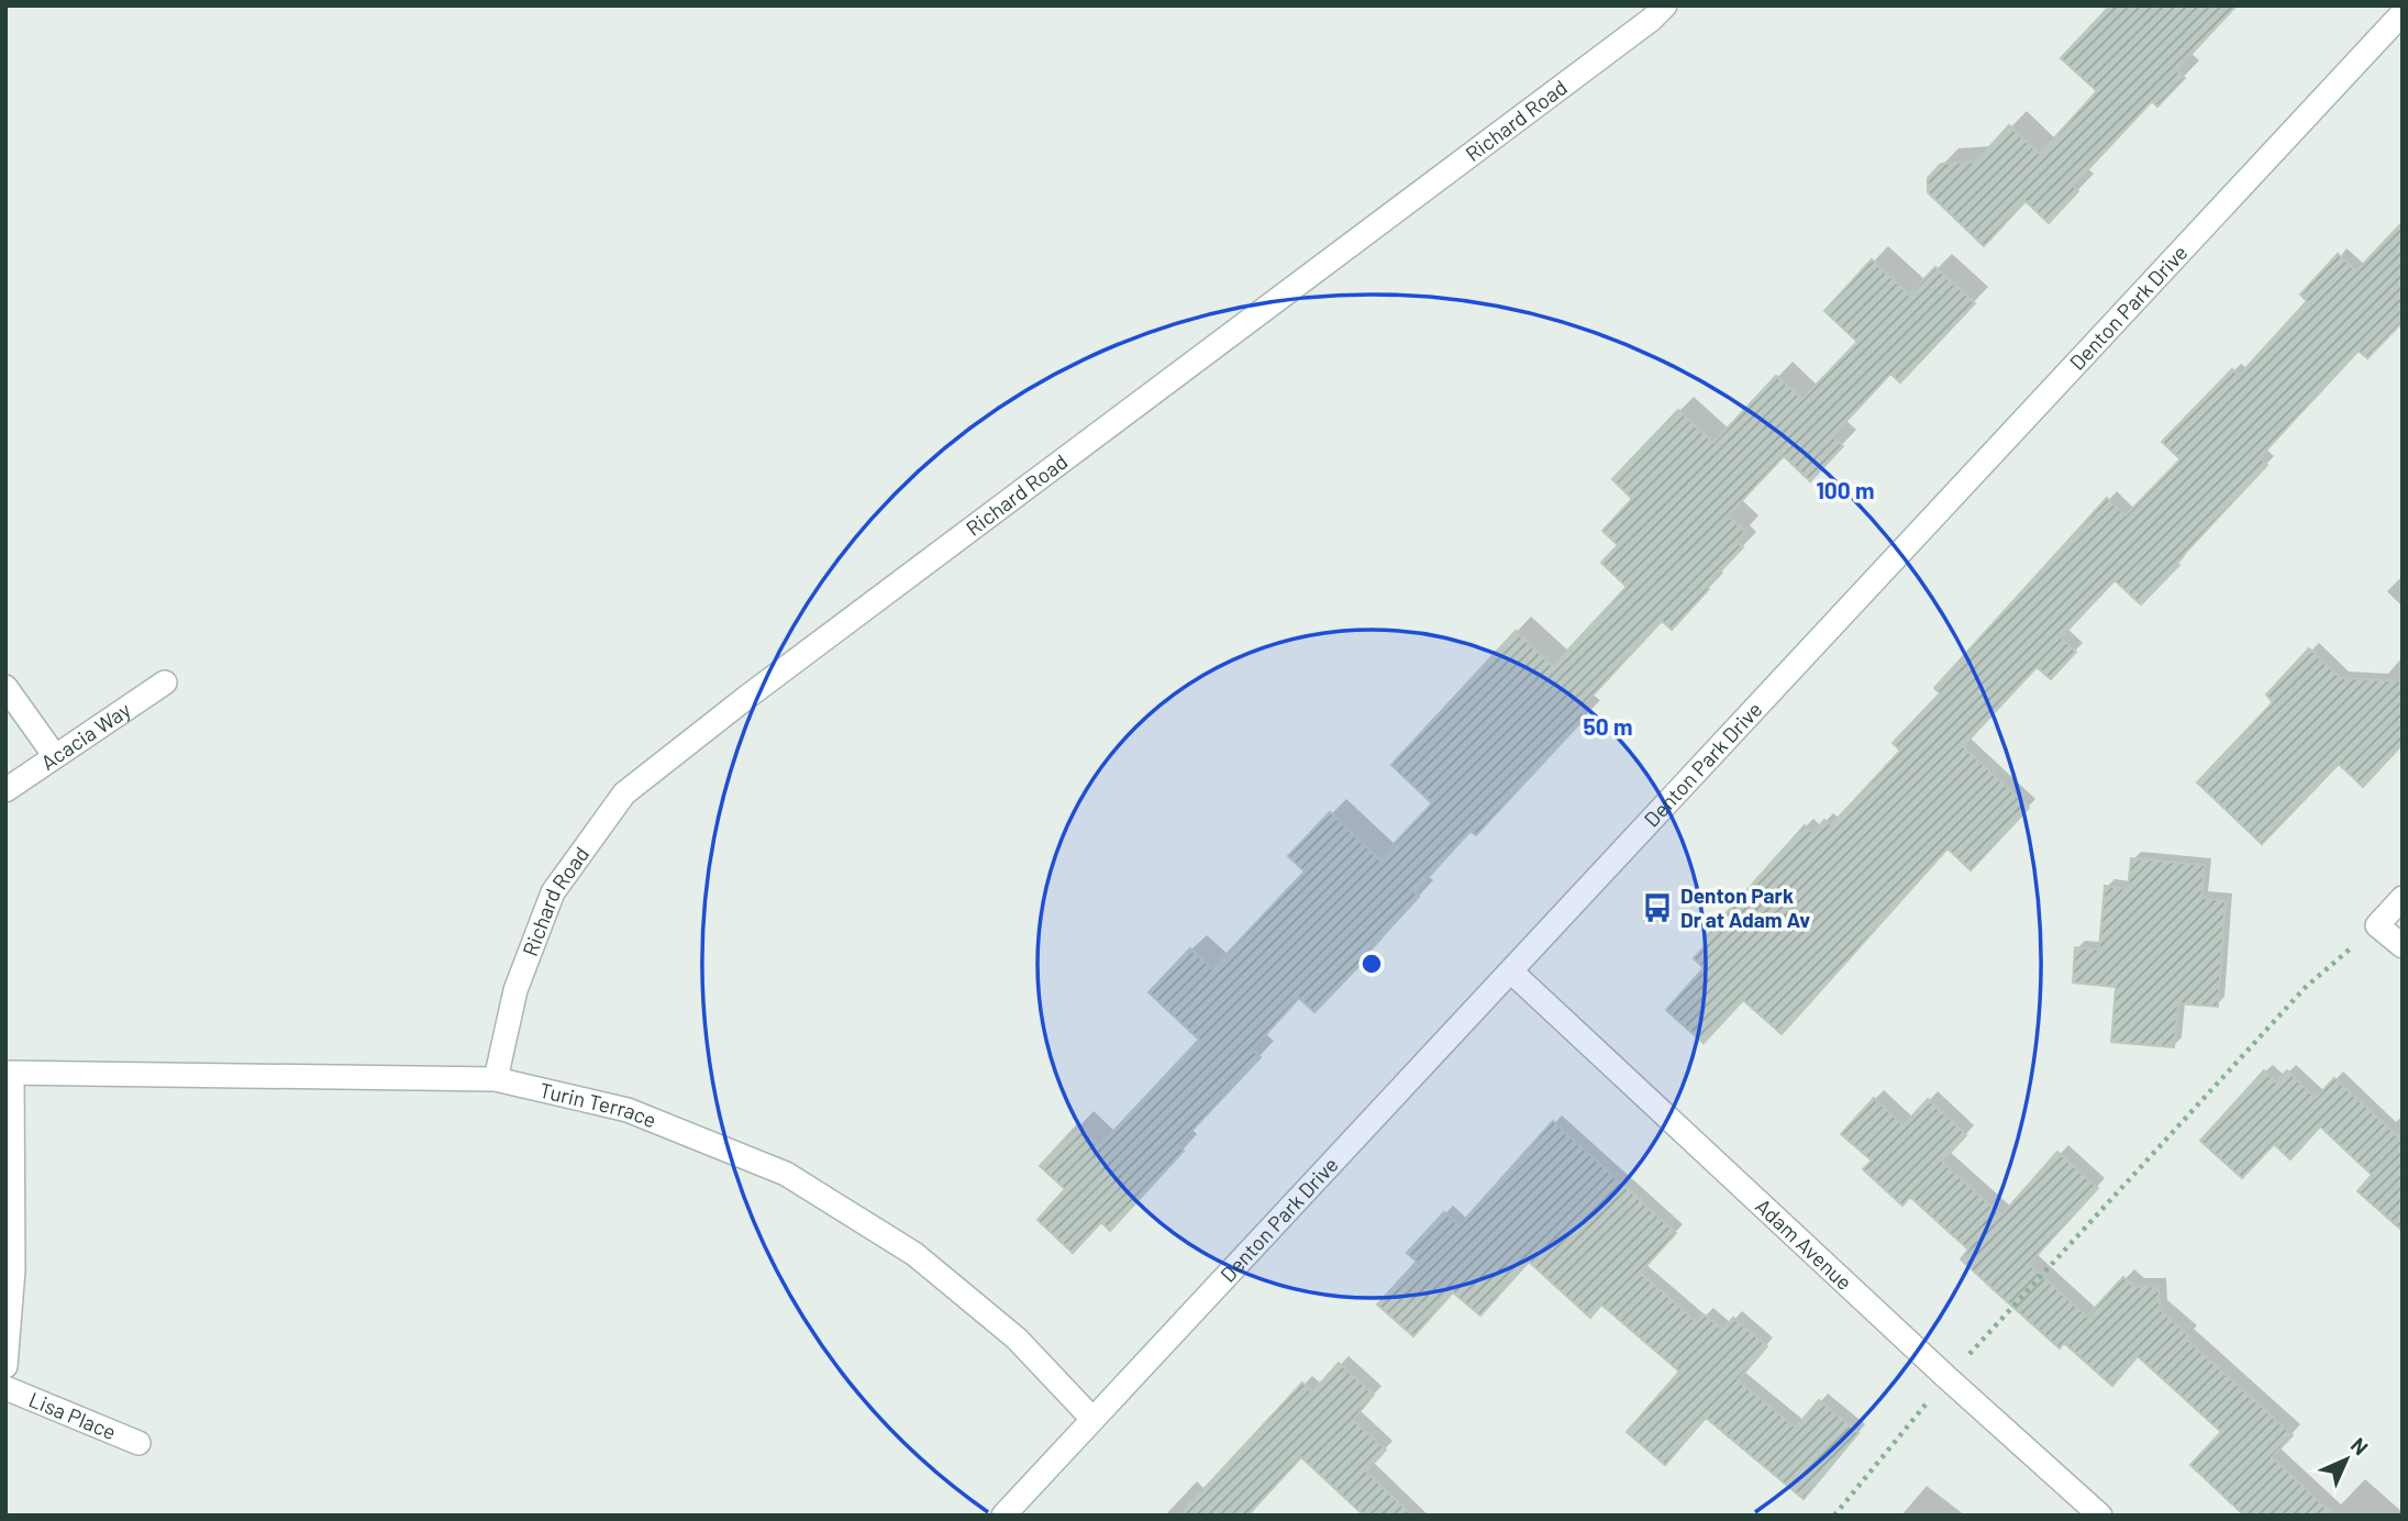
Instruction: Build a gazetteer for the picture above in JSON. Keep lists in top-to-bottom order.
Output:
{
  "streets": {
    "street": [
      "Richard Road",
      "Denton Park Drive",
      "Acacia Way",
      "Turin Terrace",
      "Adam Avenue",
      "Lisa Place"
    ]
  },
  "crossings": [
    ["Richard Road", "Turin Terrace"],
    ["Denton Park Drive", "Turin Terrace"],
    ["Denton Park Drive", "Adam Avenue"]
  ],
  "places": {
    "bus stop": ["Denton Park Dr at Adam Av"]
  },
  "north": "top right",
  "rings": ["100 m", "50 m"]
}
